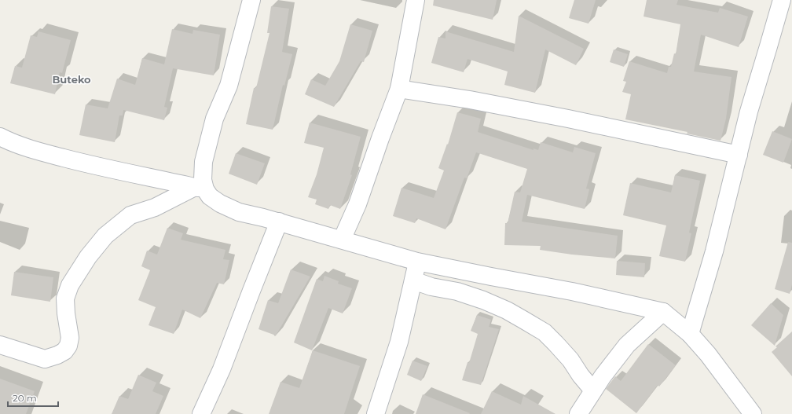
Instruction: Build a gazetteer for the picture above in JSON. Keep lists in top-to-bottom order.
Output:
{
  "districts": ["Buteko"],
  "scale_bar": "20 m"
}
